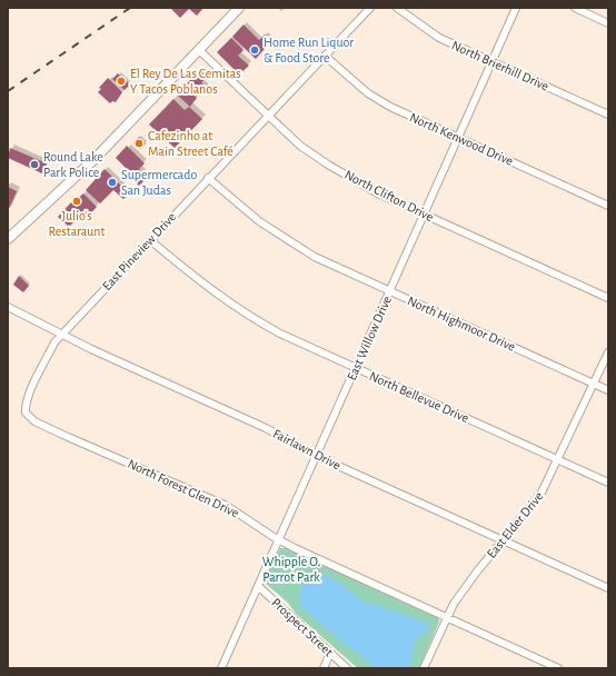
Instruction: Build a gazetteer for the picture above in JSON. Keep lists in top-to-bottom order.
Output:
{
  "streets": {
    "street": [
      "North Brierhill Drive",
      "North Kenwood Drive",
      "North Clifton Drive",
      "East Pineview Drive",
      "North Highmoor Drive",
      "East Willow Drive",
      "North Bellevue Drive",
      "Fairlawn Drive",
      "North Forest Glen Drive",
      "East Elder Drive",
      "Prospect Street"
    ]
  },
  "crossings": [
    ["North Brierhill Drive", "East Willow Drive"],
    ["North Kenwood Drive", "East Pineview Drive"],
    ["North Kenwood Drive", "East Willow Drive"],
    ["North Clifton Drive", "East Pineview Drive"],
    ["North Clifton Drive", "East Willow Drive"],
    ["East Pineview Drive", "North Highmoor Drive"],
    ["East Pineview Drive", "North Bellevue Drive"],
    ["East Pineview Drive", "Fairlawn Drive"],
    ["East Pineview Drive", "North Forest Glen Drive"],
    ["North Highmoor Drive", "East Willow Drive"],
    ["North Highmoor Drive", "East Elder Drive"],
    ["East Willow Drive", "North Bellevue Drive"],
    ["East Willow Drive", "Fairlawn Drive"],
    ["East Willow Drive", "North Forest Glen Drive"],
    ["East Willow Drive", "Prospect Street"],
    ["North Bellevue Drive", "East Elder Drive"],
    ["Fairlawn Drive", "East Elder Drive"],
    ["North Forest Glen Drive", "East Elder Drive"]
  ],
  "parks": ["Whipple O. Parrot Park"],
  "places": [
    "Home Run Liquor & Food Store",
    "El Rey De Las Cemitas Y Tacos Poblanos",
    "Cafezinho at Main Street Café",
    "Round Lake Park Police",
    "Supermercado San Judas",
    "Julio's Restaraunt"
  ]
}
